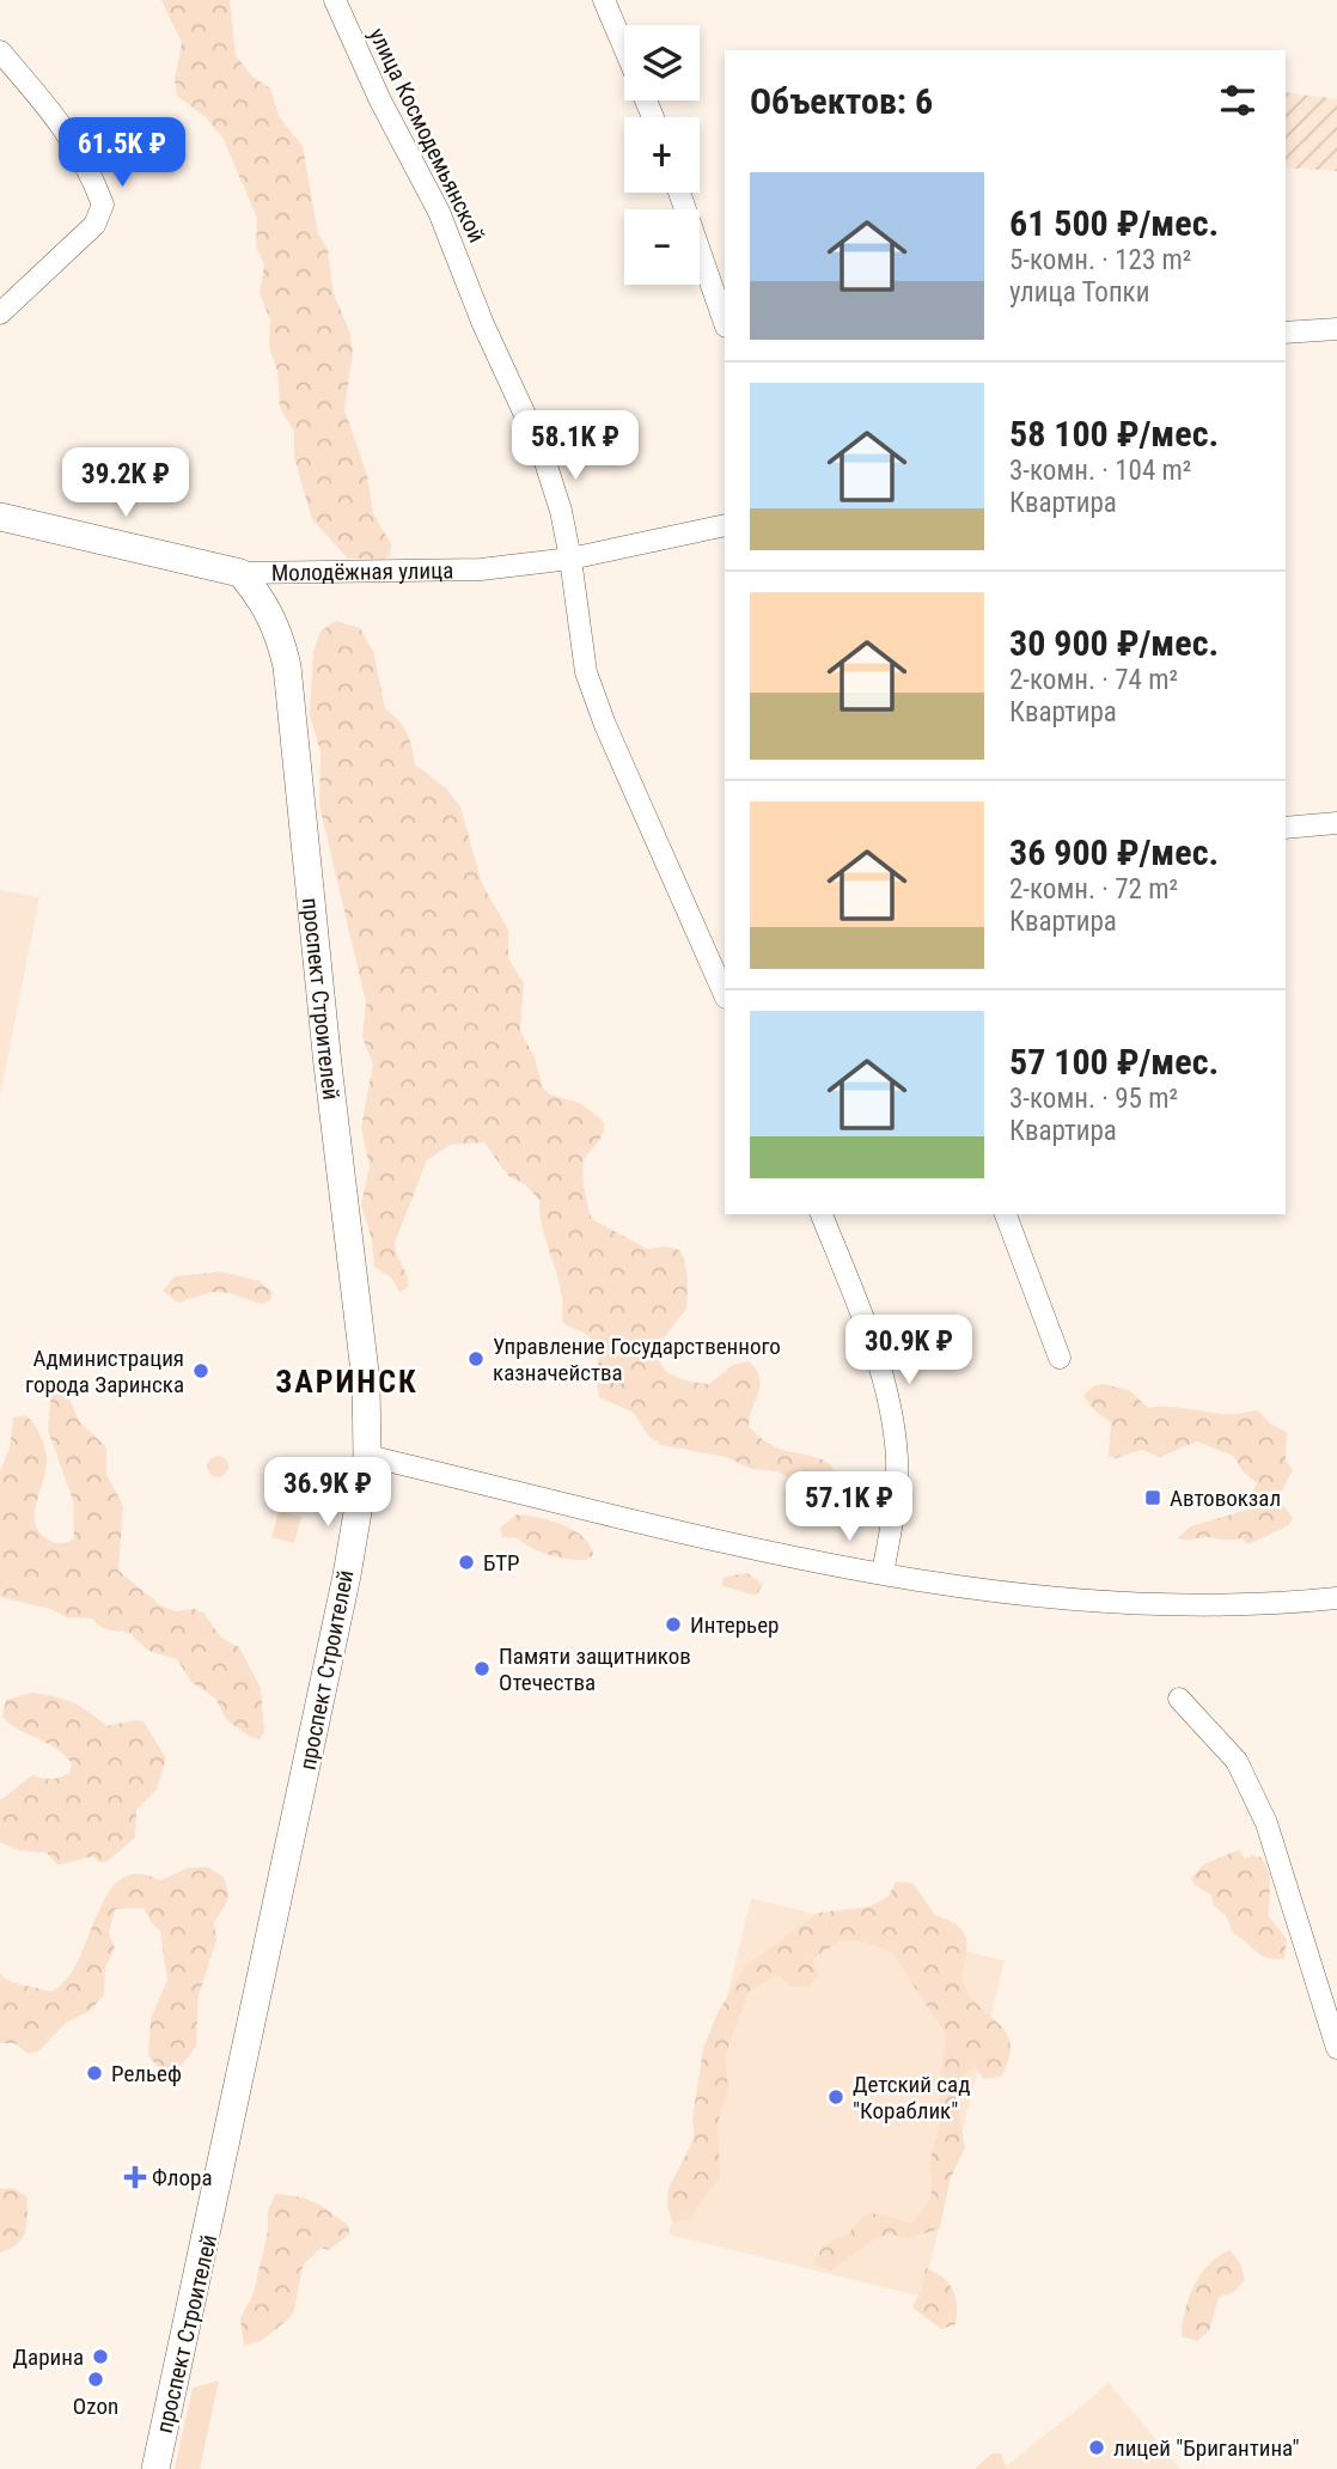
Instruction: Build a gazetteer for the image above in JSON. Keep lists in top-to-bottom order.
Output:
{
  "streets": {
    "street": ["улица Космодемьянской", "Молодёжная улица", "проспект Строителей"]
  },
  "crossings": [
    ["улица Космодемьянской", "Молодёжная улица"],
    ["Молодёжная улица", "проспект Строителей"]
  ],
  "districts": ["ЗАРИНСК"],
  "places": {
    "other": [
      "Управление Государственного казначейства",
      "Администрация города Заринска",
      "БТР",
      "Интерьер",
      "Памяти защитников Отечества",
      "Рельеф",
      "Детский сад \"Кораблик\"",
      "Дарина",
      "Ozon",
      "лицей \"Бригантина\""
    ],
    "transit": ["Автовокзал"],
    "health": ["Флора"]
  },
  "page": {
    "map_buttons": ["+", "−"],
    "heading": "Объектов: 6",
    "price": [
      "61.5K ₽",
      "58.1K ₽",
      "39.2K ₽",
      "30.9K ₽",
      "36.9K ₽",
      "57.1K ₽"
    ],
    "list": [
      {
        "name": "61 500 ₽/мес.",
        "note": "5-комн. · 123 m² · улица Топки"
      },
      {
        "name": "58 100 ₽/мес.",
        "note": "3-комн. · 104 m² · Квартира"
      },
      {
        "name": "30 900 ₽/мес.",
        "note": "2-комн. · 74 m² · Квартира"
      },
      {
        "name": "36 900 ₽/мес.",
        "note": "2-комн. · 72 m² · Квартира"
      },
      {
        "name": "57 100 ₽/мес.",
        "note": "3-комн. · 95 m² · Квартира"
      }
    ]
  }
}
